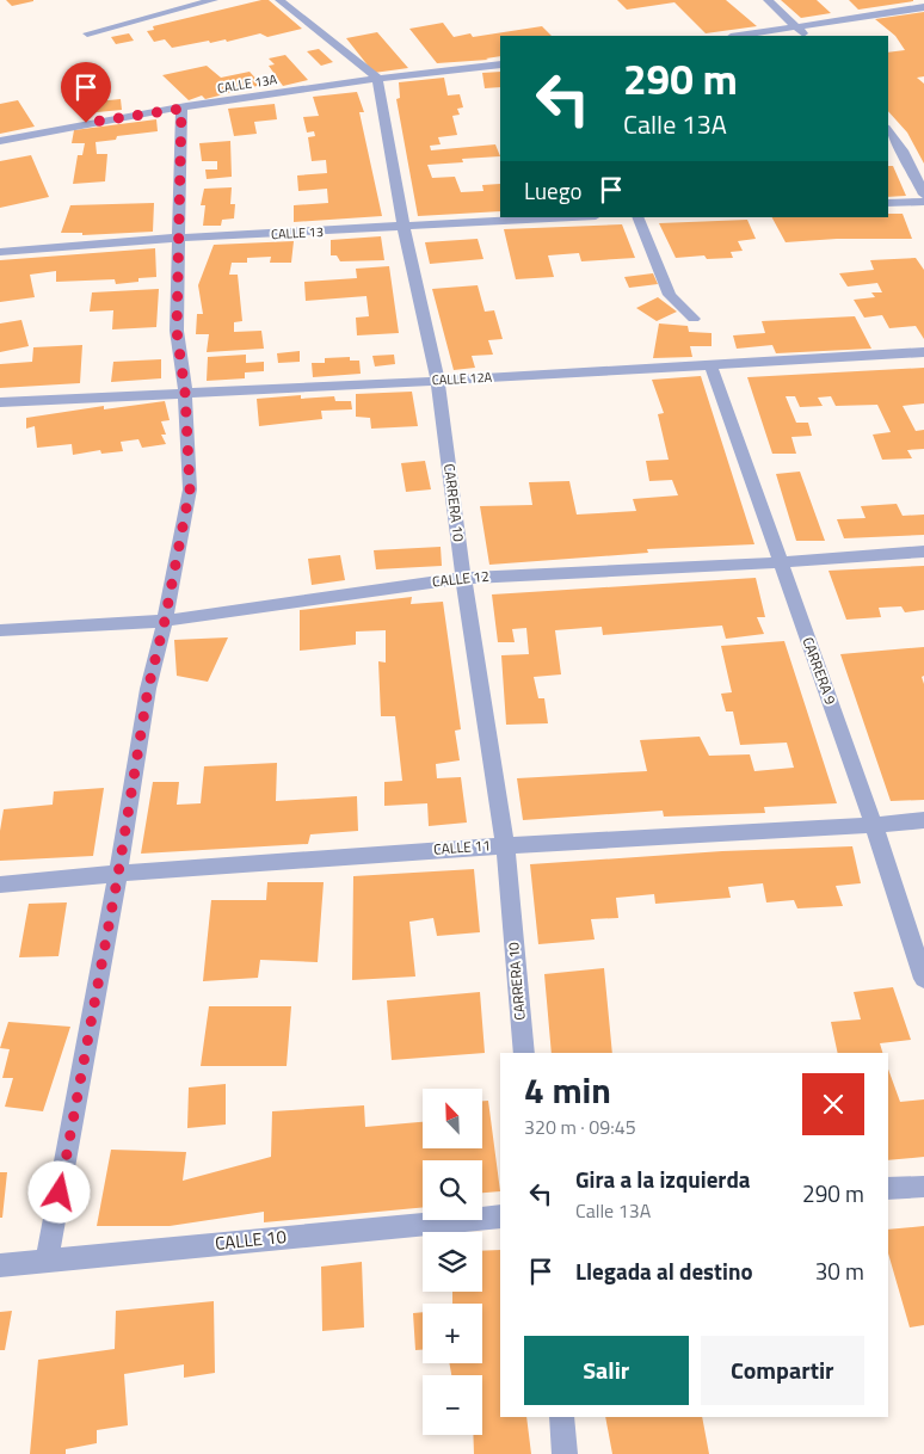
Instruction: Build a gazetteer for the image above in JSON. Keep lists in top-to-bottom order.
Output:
{
  "streets": {
    "street": [
      "CALLE 13A",
      "CALLE 13",
      "CALLE 12A",
      "CARRERA 10",
      "CALLE 12",
      "CARRERA 9",
      "CALLE 11",
      "CALLE 10"
    ]
  },
  "crossings": [
    ["CALLE 13A", "CARRERA 10"],
    ["CALLE 13", "CARRERA 10"],
    ["CALLE 12A", "CARRERA 10"],
    ["CALLE 12A", "CARRERA 9"],
    ["CARRERA 10", "CALLE 12"],
    ["CARRERA 10", "CALLE 11"],
    ["CALLE 12", "CARRERA 9"],
    ["CARRERA 9", "CALLE 11"]
  ],
  "north": "top left",
  "page": {
    "turn": ["290 m", "Calle 13A"],
    "then": "Luego",
    "heading": ["4 min", "320 m · 09:45"],
    "map_buttons": ["+", "−"],
    "list": [
      {
        "name": "Gira a la izquierda",
        "note": "Calle 13A",
        "value": "290 m"
      },
      {
        "name": "Llegada al destino",
        "value": "30 m"
      }
    ],
    "buttons": ["Salir", "Compartir"]
  }
}
